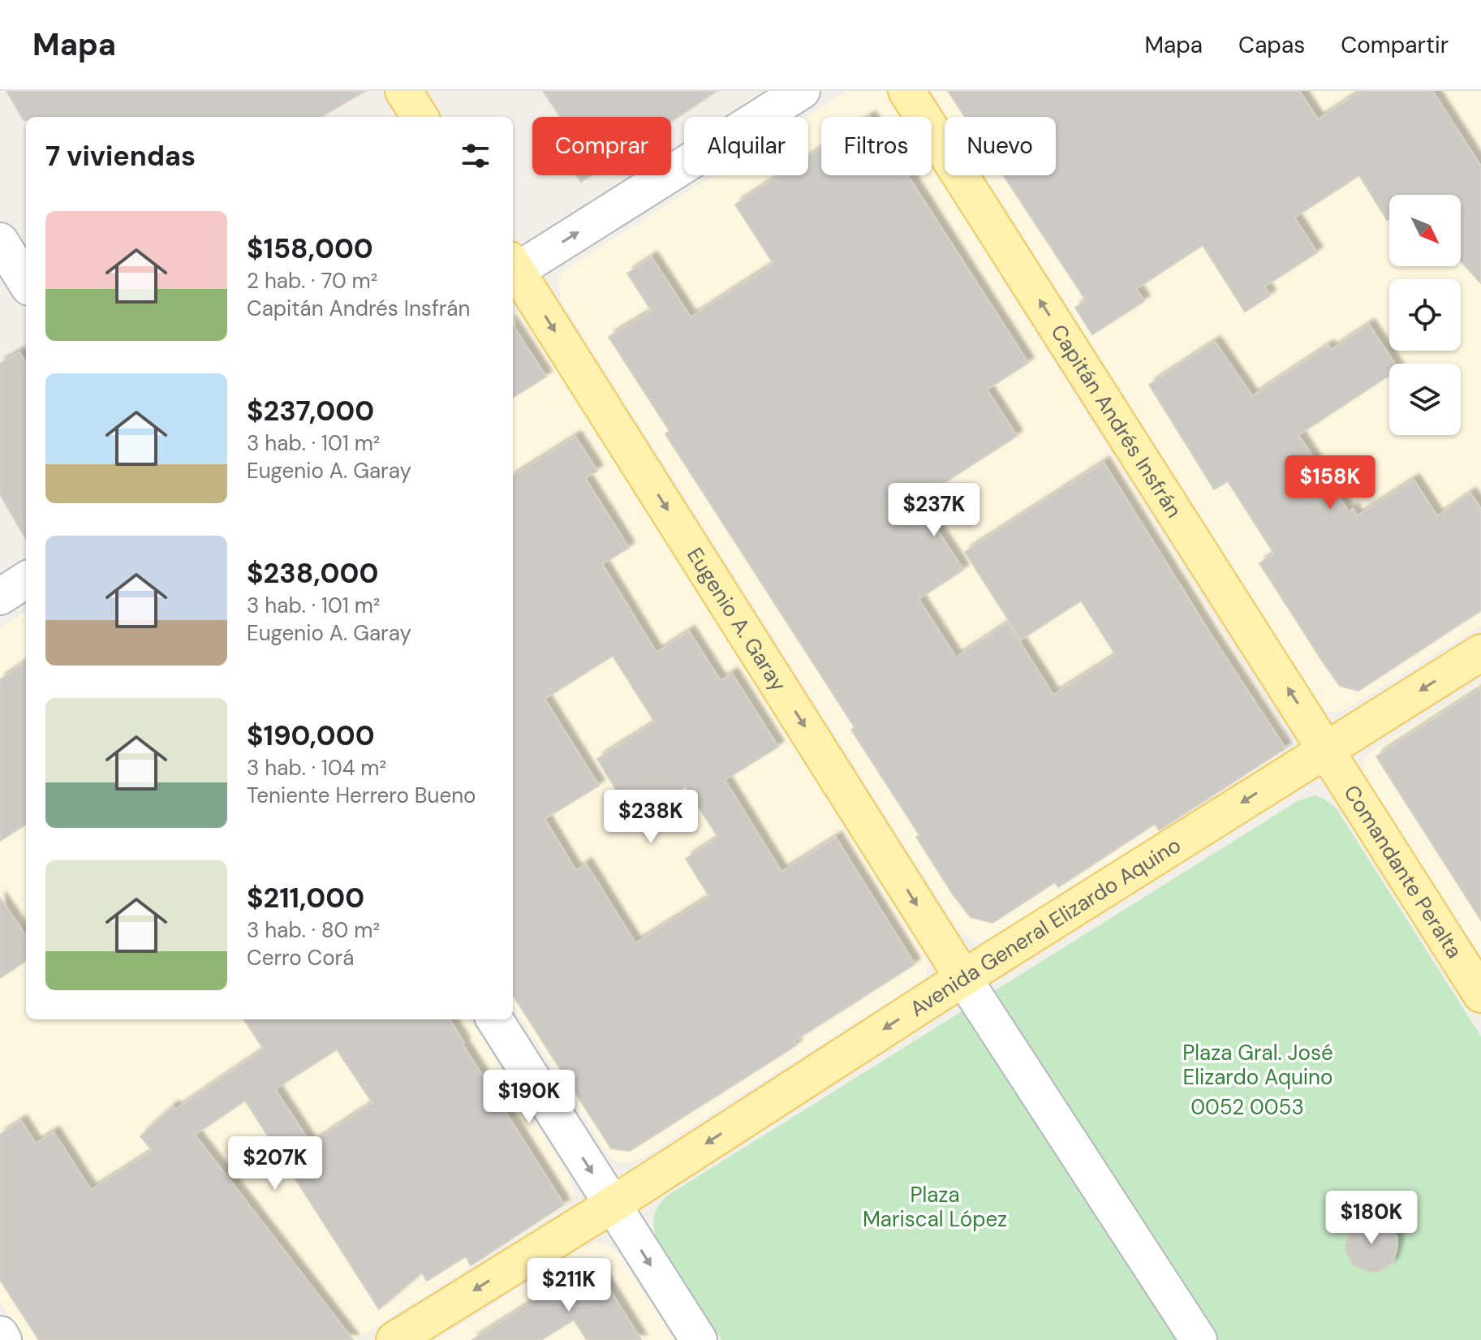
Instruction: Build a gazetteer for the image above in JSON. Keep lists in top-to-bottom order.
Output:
{
  "streets": {
    "main road": [
      "Capitán Andrés Insfrán",
      "Eugenio A. Garay",
      "Comandante Peralta",
      "Avenida General Elizardo Aquino"
    ]
  },
  "crossings": [
    ["Capitán Andrés Insfrán", "Comandante Peralta"],
    ["Capitán Andrés Insfrán", "Avenida General Elizardo Aquino"],
    ["Eugenio A. Garay", "Avenida General Elizardo Aquino"],
    ["Comandante Peralta", "Avenida General Elizardo Aquino"]
  ],
  "one_way": ["Capitán Andrés Insfrán", "Eugenio A. Garay", "Avenida General Elizardo Aquino"],
  "parks": ["Plaza Gral. José Elizardo Aquino", "0052 0053", "Plaza Mariscal López"],
  "north": "bottom right",
  "page": {
    "header": "Mapa",
    "nav": ["Mapa", "Capas", "Compartir"],
    "chip": [
      "Comprar",
      "Alquilar",
      "Filtros",
      "Nuevo"
    ],
    "heading": "7 viviendas",
    "list": [
      {
        "name": "$158,000",
        "note": "2 hab. · 70 m² · Capitán Andrés Insfrán"
      },
      {
        "name": "$237,000",
        "note": "3 hab. · 101 m² · Eugenio A. Garay"
      },
      {
        "name": "$238,000",
        "note": "3 hab. · 101 m² · Eugenio A. Garay"
      },
      {
        "name": "$190,000",
        "note": "3 hab. · 104 m² · Teniente Herrero Bueno"
      },
      {
        "name": "$211,000",
        "note": "3 hab. · 80 m² · Cerro Corá"
      }
    ],
    "price": [
      "$158K",
      "$237K",
      "$238K",
      "$190K",
      "$207K",
      "$180K",
      "$211K"
    ]
  }
}
